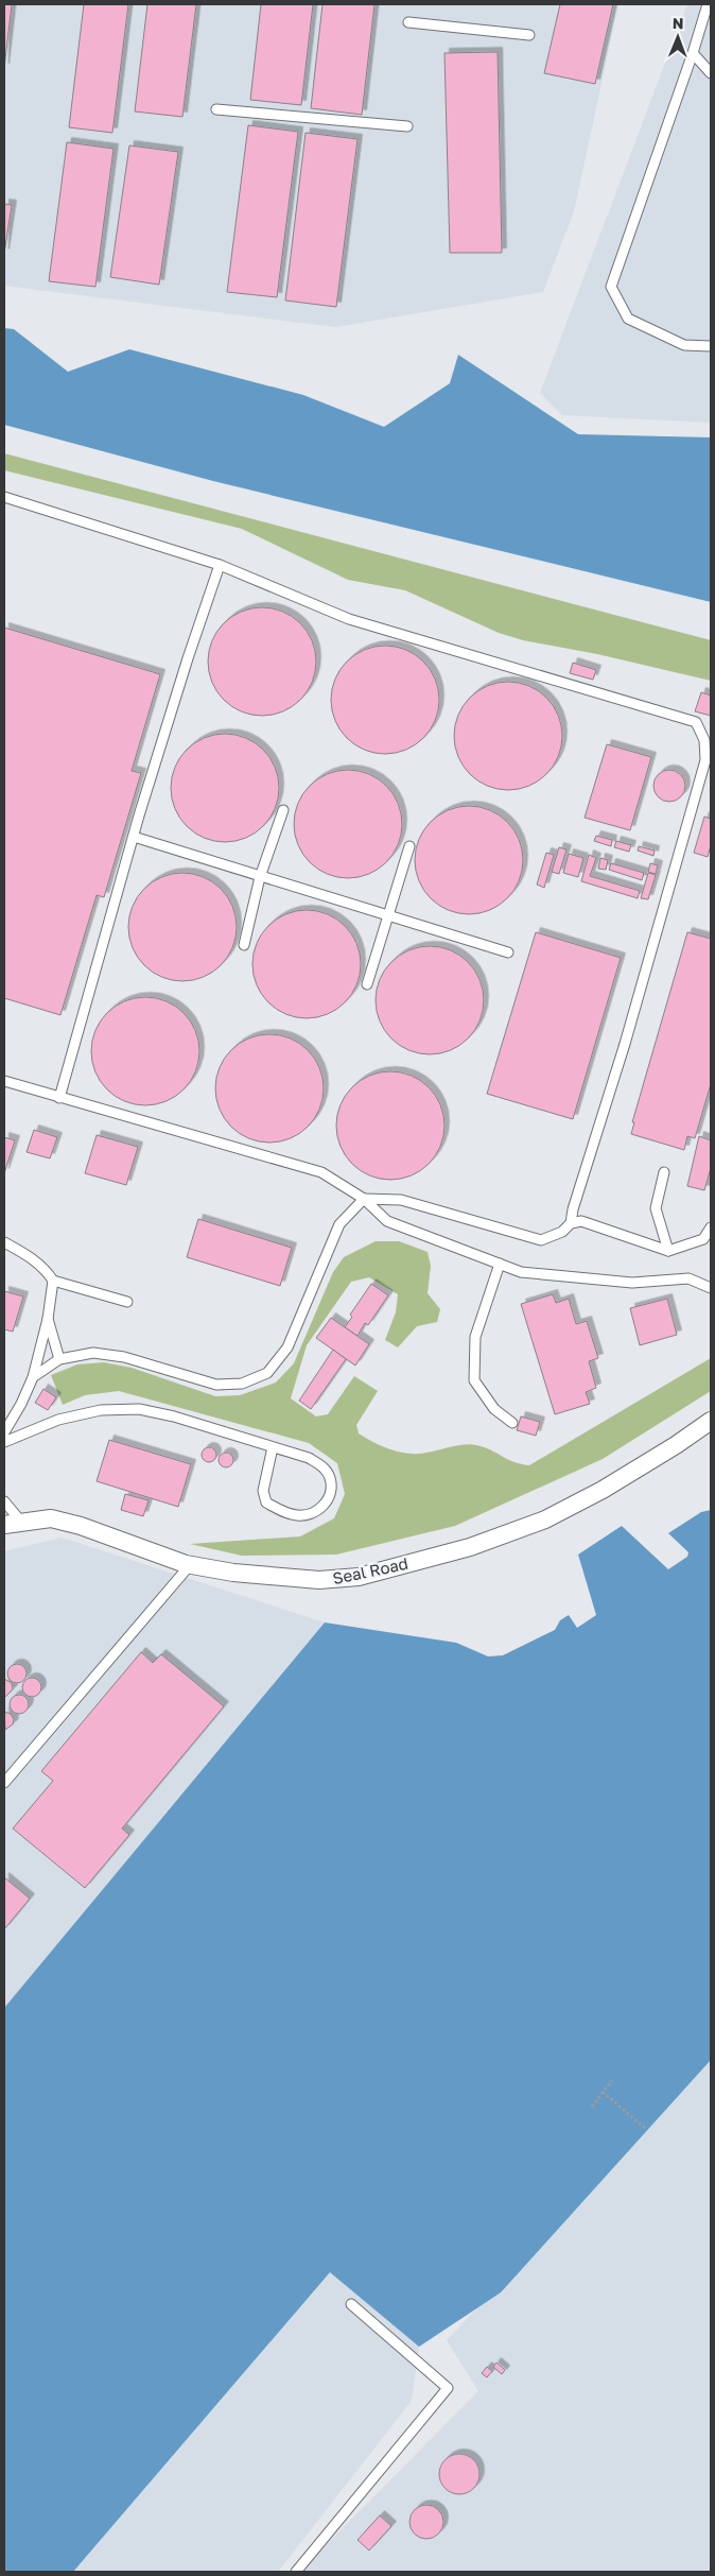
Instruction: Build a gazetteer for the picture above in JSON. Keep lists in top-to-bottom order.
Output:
{
  "streets": {
    "street": ["Seal Road"]
  },
  "north": "top"
}
